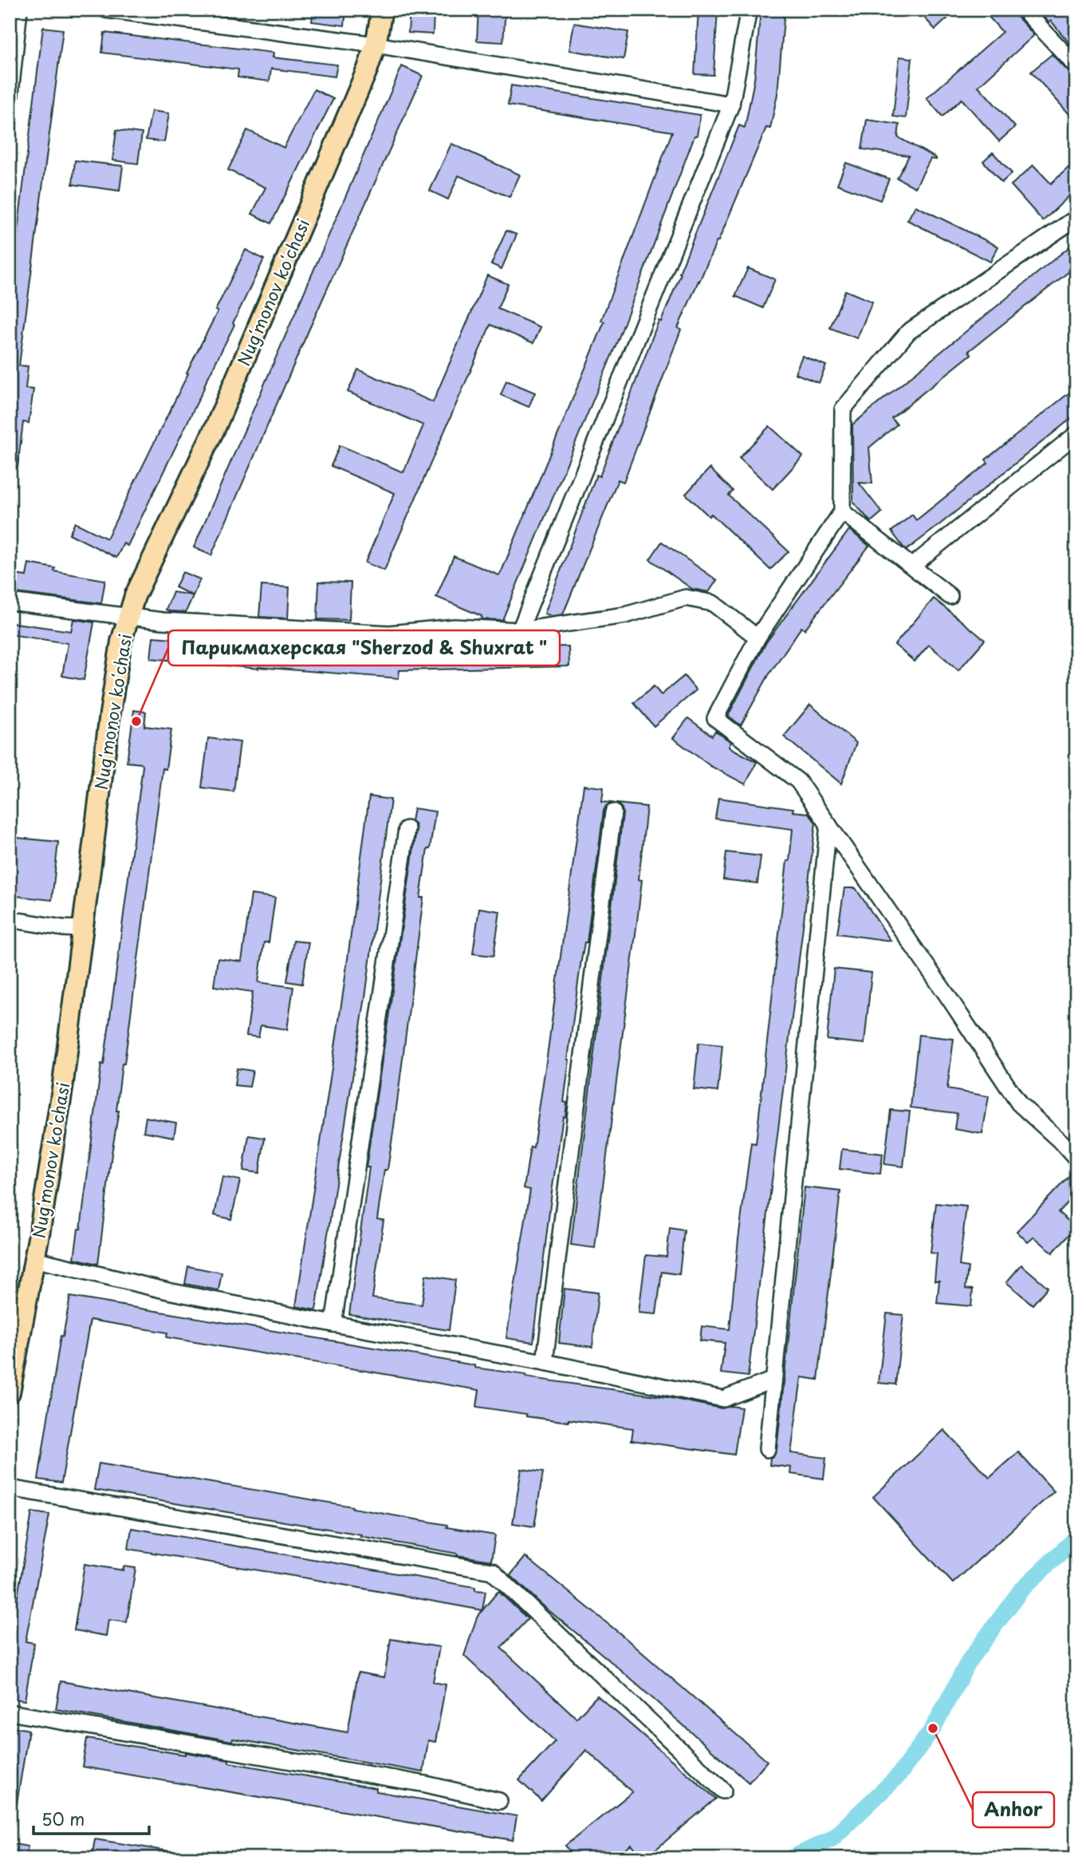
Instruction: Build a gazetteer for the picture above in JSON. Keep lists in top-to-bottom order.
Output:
{
  "streets": {
    "main road": ["Nugʻmonov koʻchasi"]
  },
  "places": ["Парикмахерская \"Sherzod & Shuxrat \"", "Anhor"],
  "scale_bar": "50 m"
}
